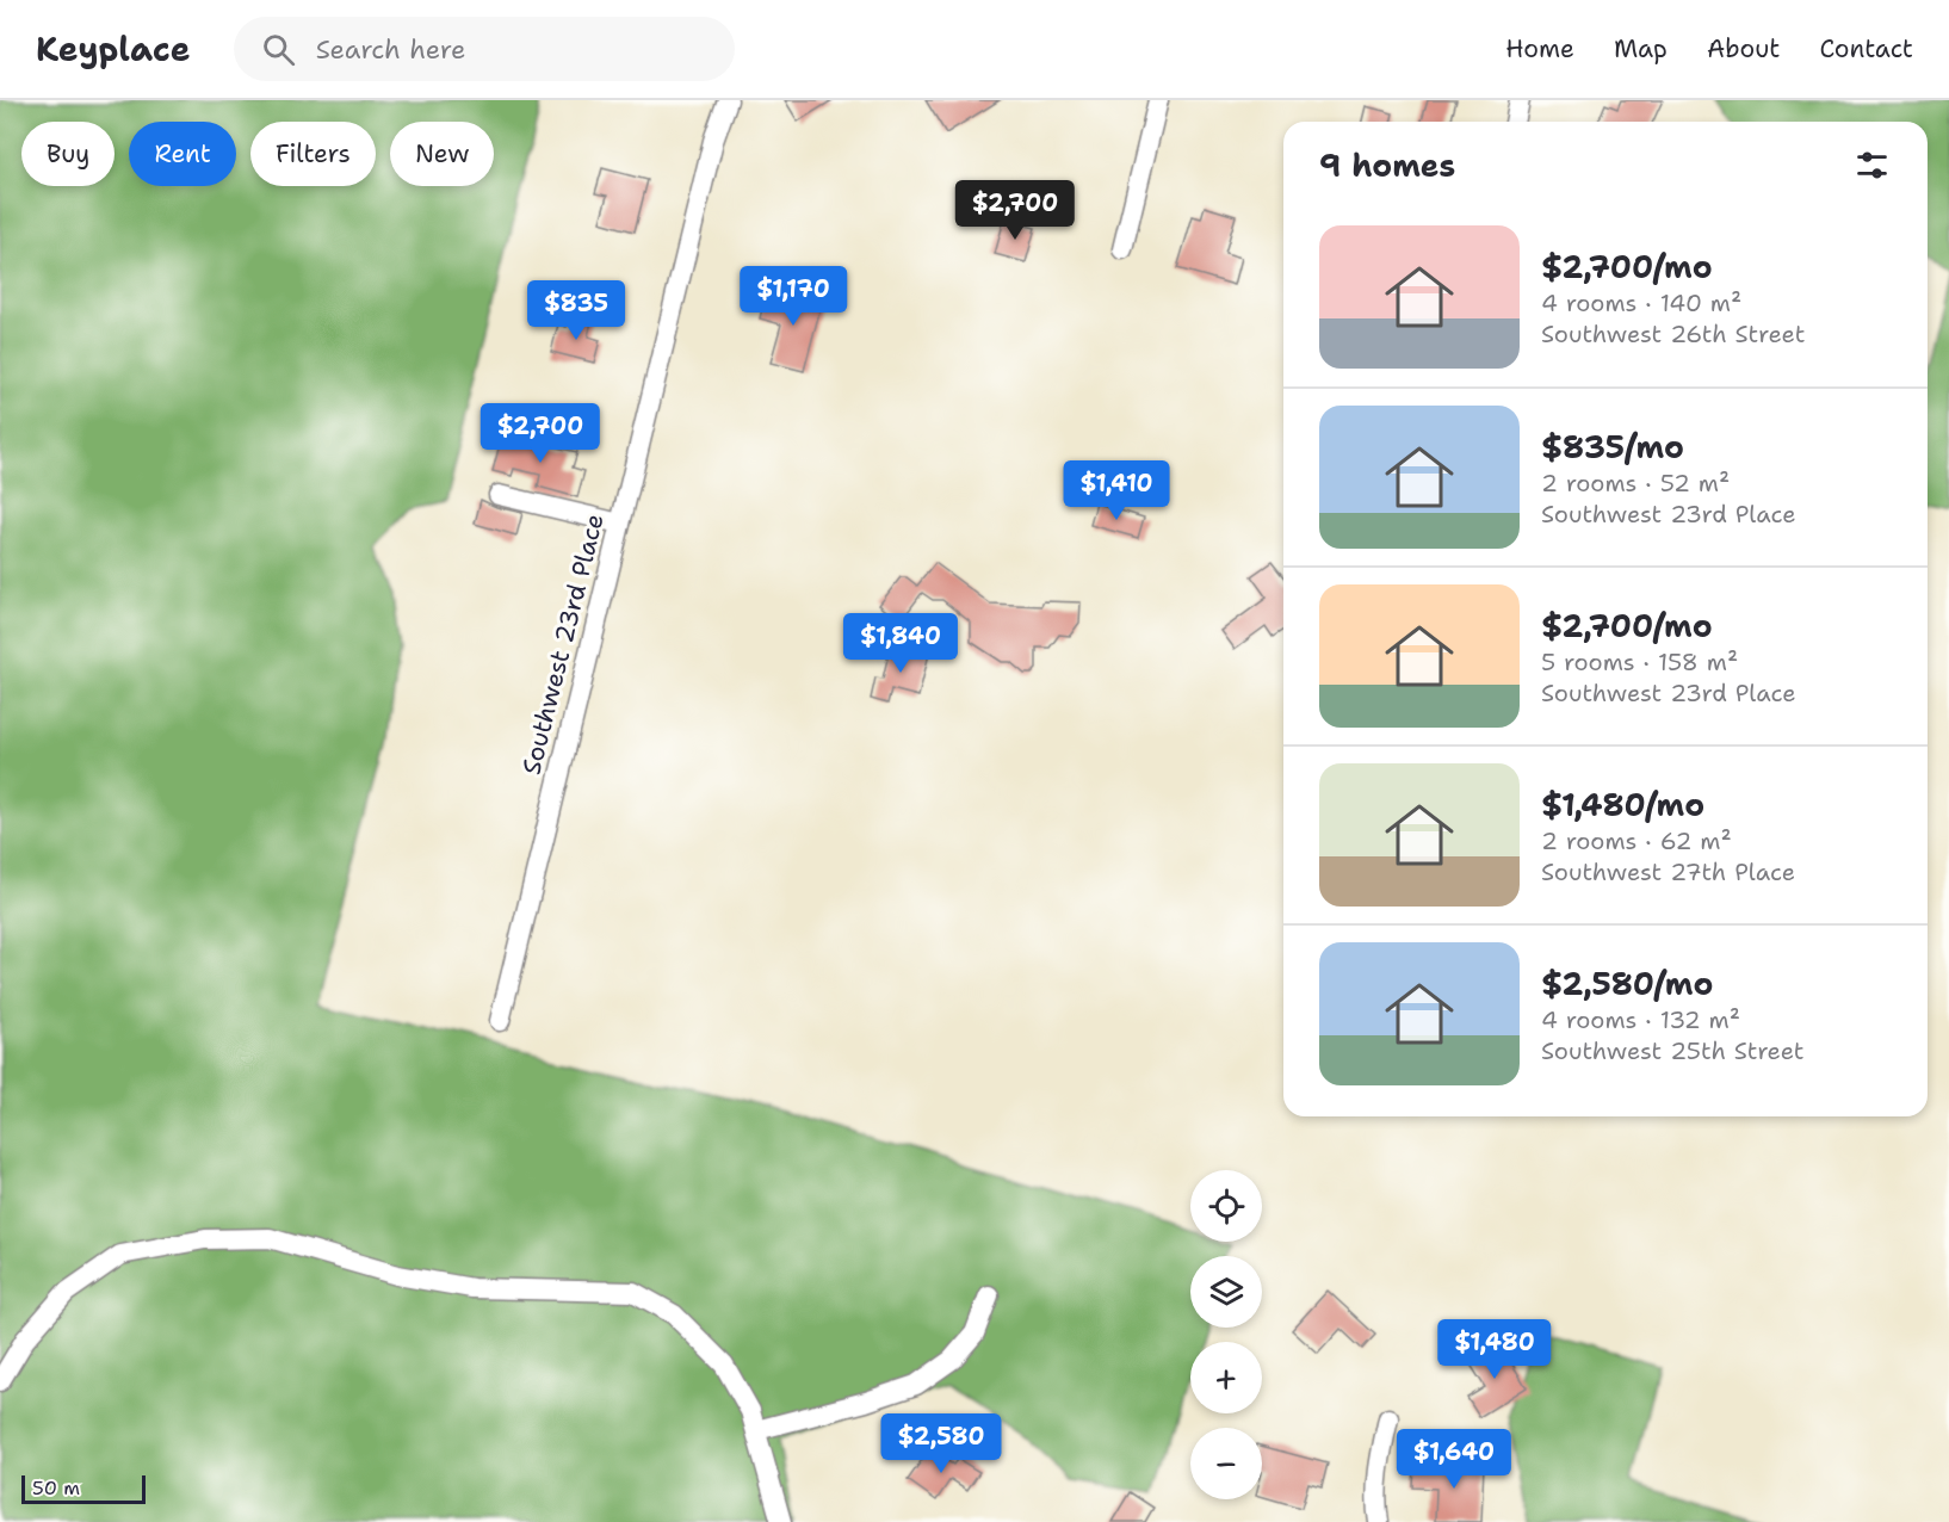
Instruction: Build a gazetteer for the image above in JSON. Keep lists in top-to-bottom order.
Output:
{
  "streets": {
    "street": ["Southwest 23rd Place"]
  },
  "scale_bar": "50 m",
  "page": {
    "header": "Keyplace",
    "search": "Search here",
    "nav": [
      "Home",
      "Map",
      "About",
      "Contact"
    ],
    "chip": [
      "Buy",
      "Rent",
      "Filters",
      "New"
    ],
    "heading": "9 homes",
    "price": [
      "$2,700",
      "$1,170",
      "$835",
      "$2,700",
      "$1,410",
      "$1,840",
      "$1,480",
      "$2,580",
      "$1,640"
    ],
    "list": [
      {
        "name": "$2,700/mo",
        "note": "4 rooms · 140 m² · Southwest 26th Street"
      },
      {
        "name": "$835/mo",
        "note": "2 rooms · 52 m² · Southwest 23rd Place"
      },
      {
        "name": "$2,700/mo",
        "note": "5 rooms · 158 m² · Southwest 23rd Place"
      },
      {
        "name": "$1,480/mo",
        "note": "2 rooms · 62 m² · Southwest 27th Place"
      },
      {
        "name": "$2,580/mo",
        "note": "4 rooms · 132 m² · Southwest 25th Street"
      }
    ],
    "map_buttons": ["+", "−"],
    "scale": "50 m"
  }
}
